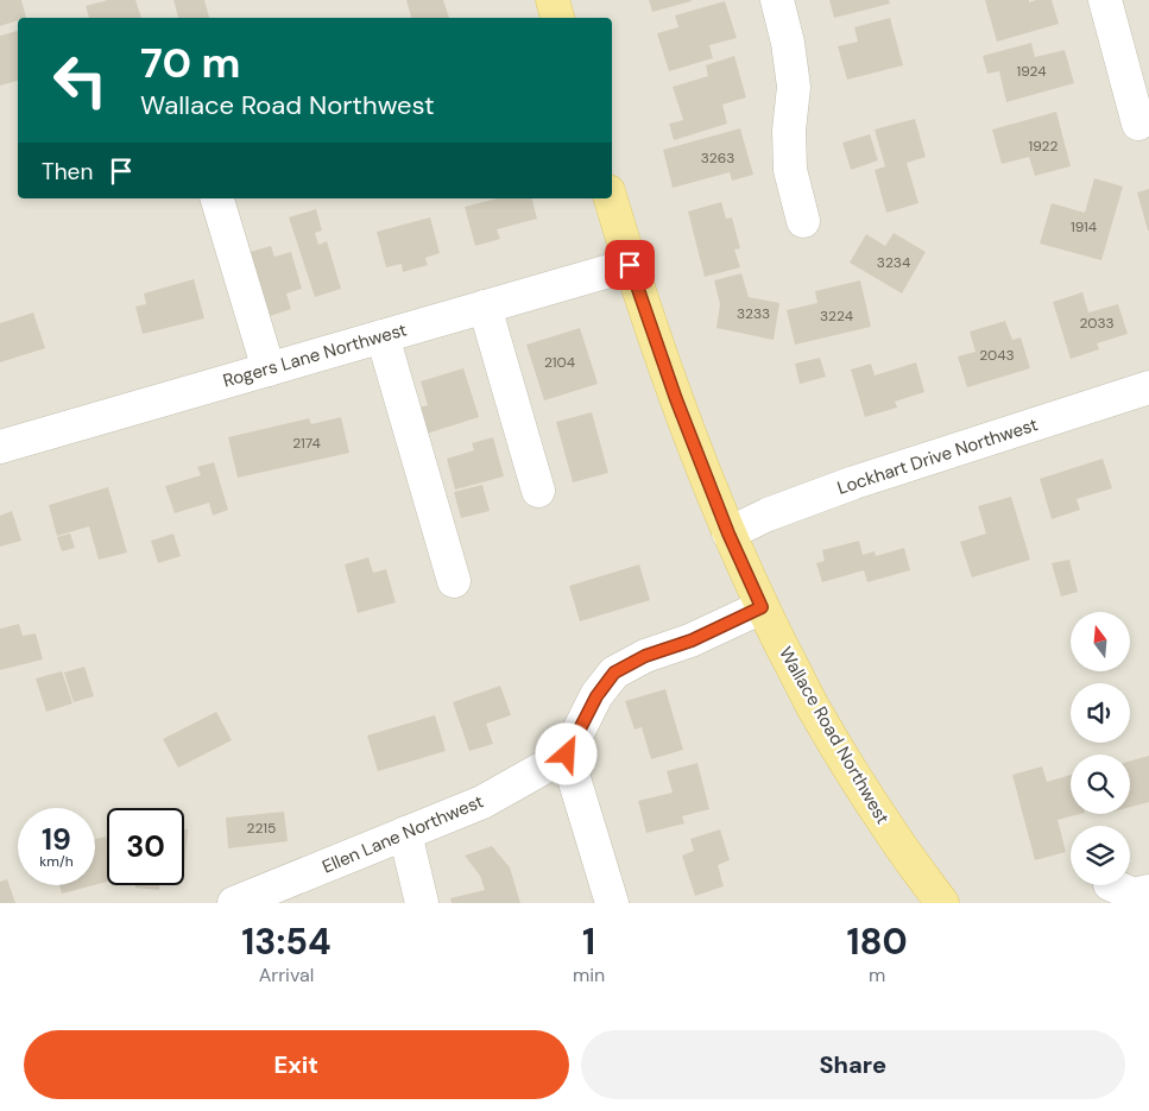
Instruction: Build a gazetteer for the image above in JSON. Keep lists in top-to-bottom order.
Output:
{
  "streets": {
    "main road": ["Wallace Road Northwest"],
    "street": ["Rogers Lane Northwest", "Lockhart Drive Northwest", "Ellen Lane Northwest"]
  },
  "crossings": [
    ["Rogers Lane Northwest", "Wallace Road Northwest"],
    ["Lockhart Drive Northwest", "Wallace Road Northwest"]
  ],
  "house_numbers": [
    "1924",
    "1922",
    "3263",
    "1914",
    "3234",
    "3233",
    "3224",
    "2033",
    "2043",
    "2104",
    "2174",
    "2215"
  ],
  "north": "top",
  "page": {
    "turn": ["70 m", "Wallace Road Northwest"],
    "then": "Then",
    "speed": "19 km/h",
    "limit": "30",
    "eta": [
      "13:54",
      "Arrival",
      "1",
      "min",
      "180",
      "m"
    ],
    "buttons": ["Exit", "Share"]
  }
}
